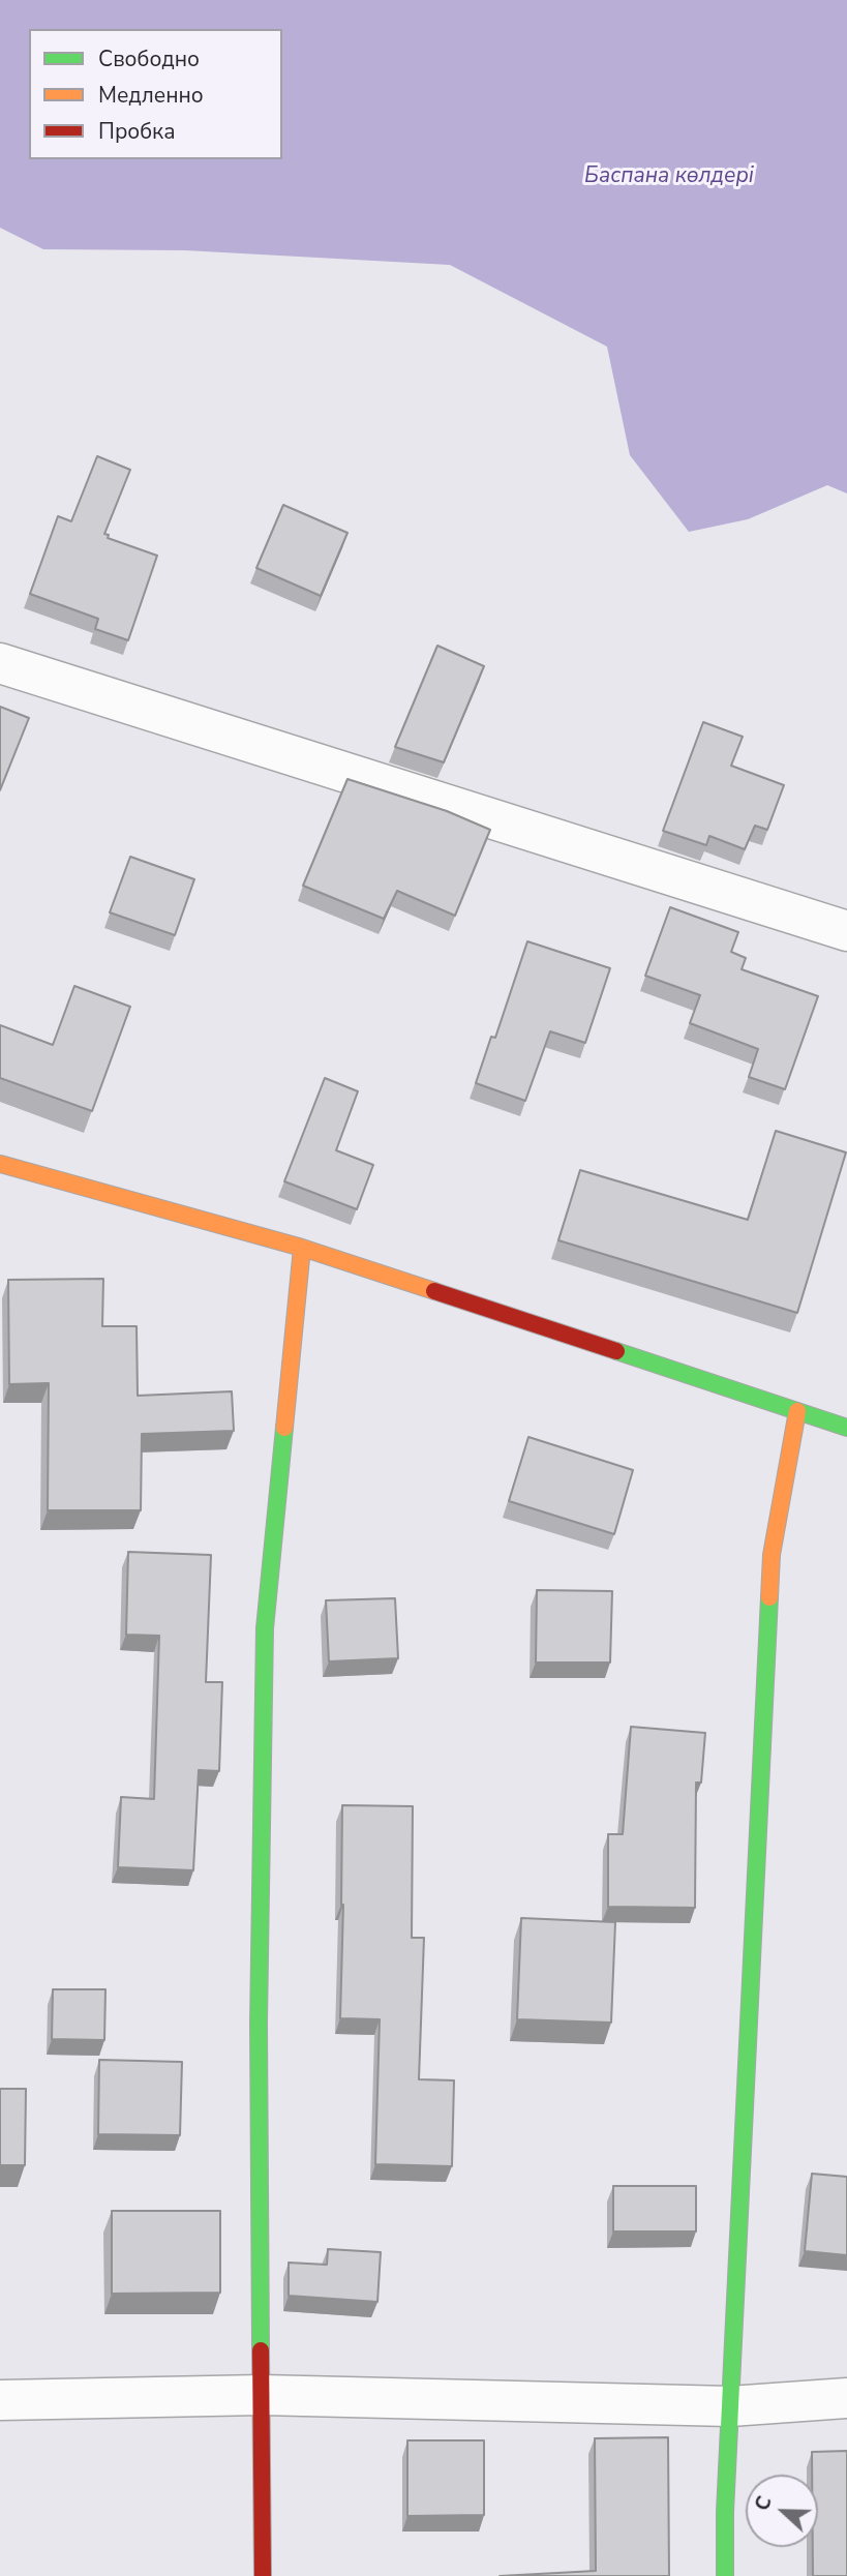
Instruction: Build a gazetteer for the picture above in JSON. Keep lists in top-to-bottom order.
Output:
{
  "water": ["Баспана көлдері"],
  "legend": ["Свободно", "Медленно", "Пробка"],
  "north": "left"
}
